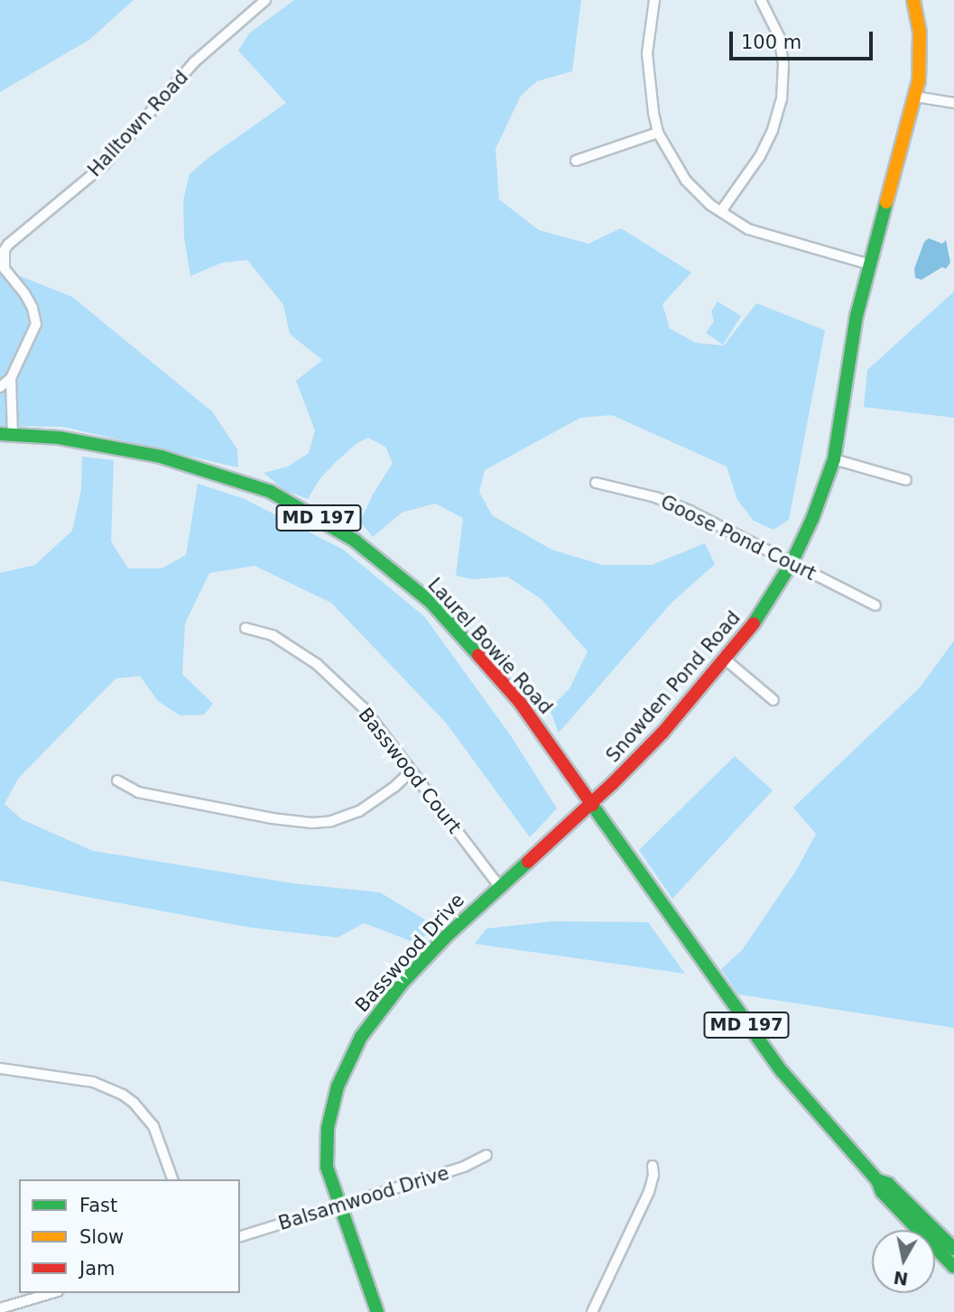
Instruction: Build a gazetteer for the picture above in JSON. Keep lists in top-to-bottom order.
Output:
{
  "streets": {
    "street": [
      "Halltown Road",
      "MD 197",
      "Goose Pond Court",
      "Laurel Bowie Road",
      "Snowden Pond Road",
      "Basswood Court",
      "Basswood Drive",
      "Balsamwood Drive"
    ]
  },
  "crossings": [
    ["Halltown Road", "Laurel Bowie Road"],
    ["Goose Pond Court", "Snowden Pond Road"],
    ["Laurel Bowie Road", "Snowden Pond Road"],
    ["Laurel Bowie Road", "Basswood Drive"],
    ["Snowden Pond Road", "Basswood Drive"],
    ["Basswood Court", "Basswood Drive"],
    ["Basswood Drive", "Balsamwood Drive"]
  ],
  "legend": ["Fast", "Slow", "Jam"],
  "scale_bar": "100 m",
  "north": "bottom"
}
